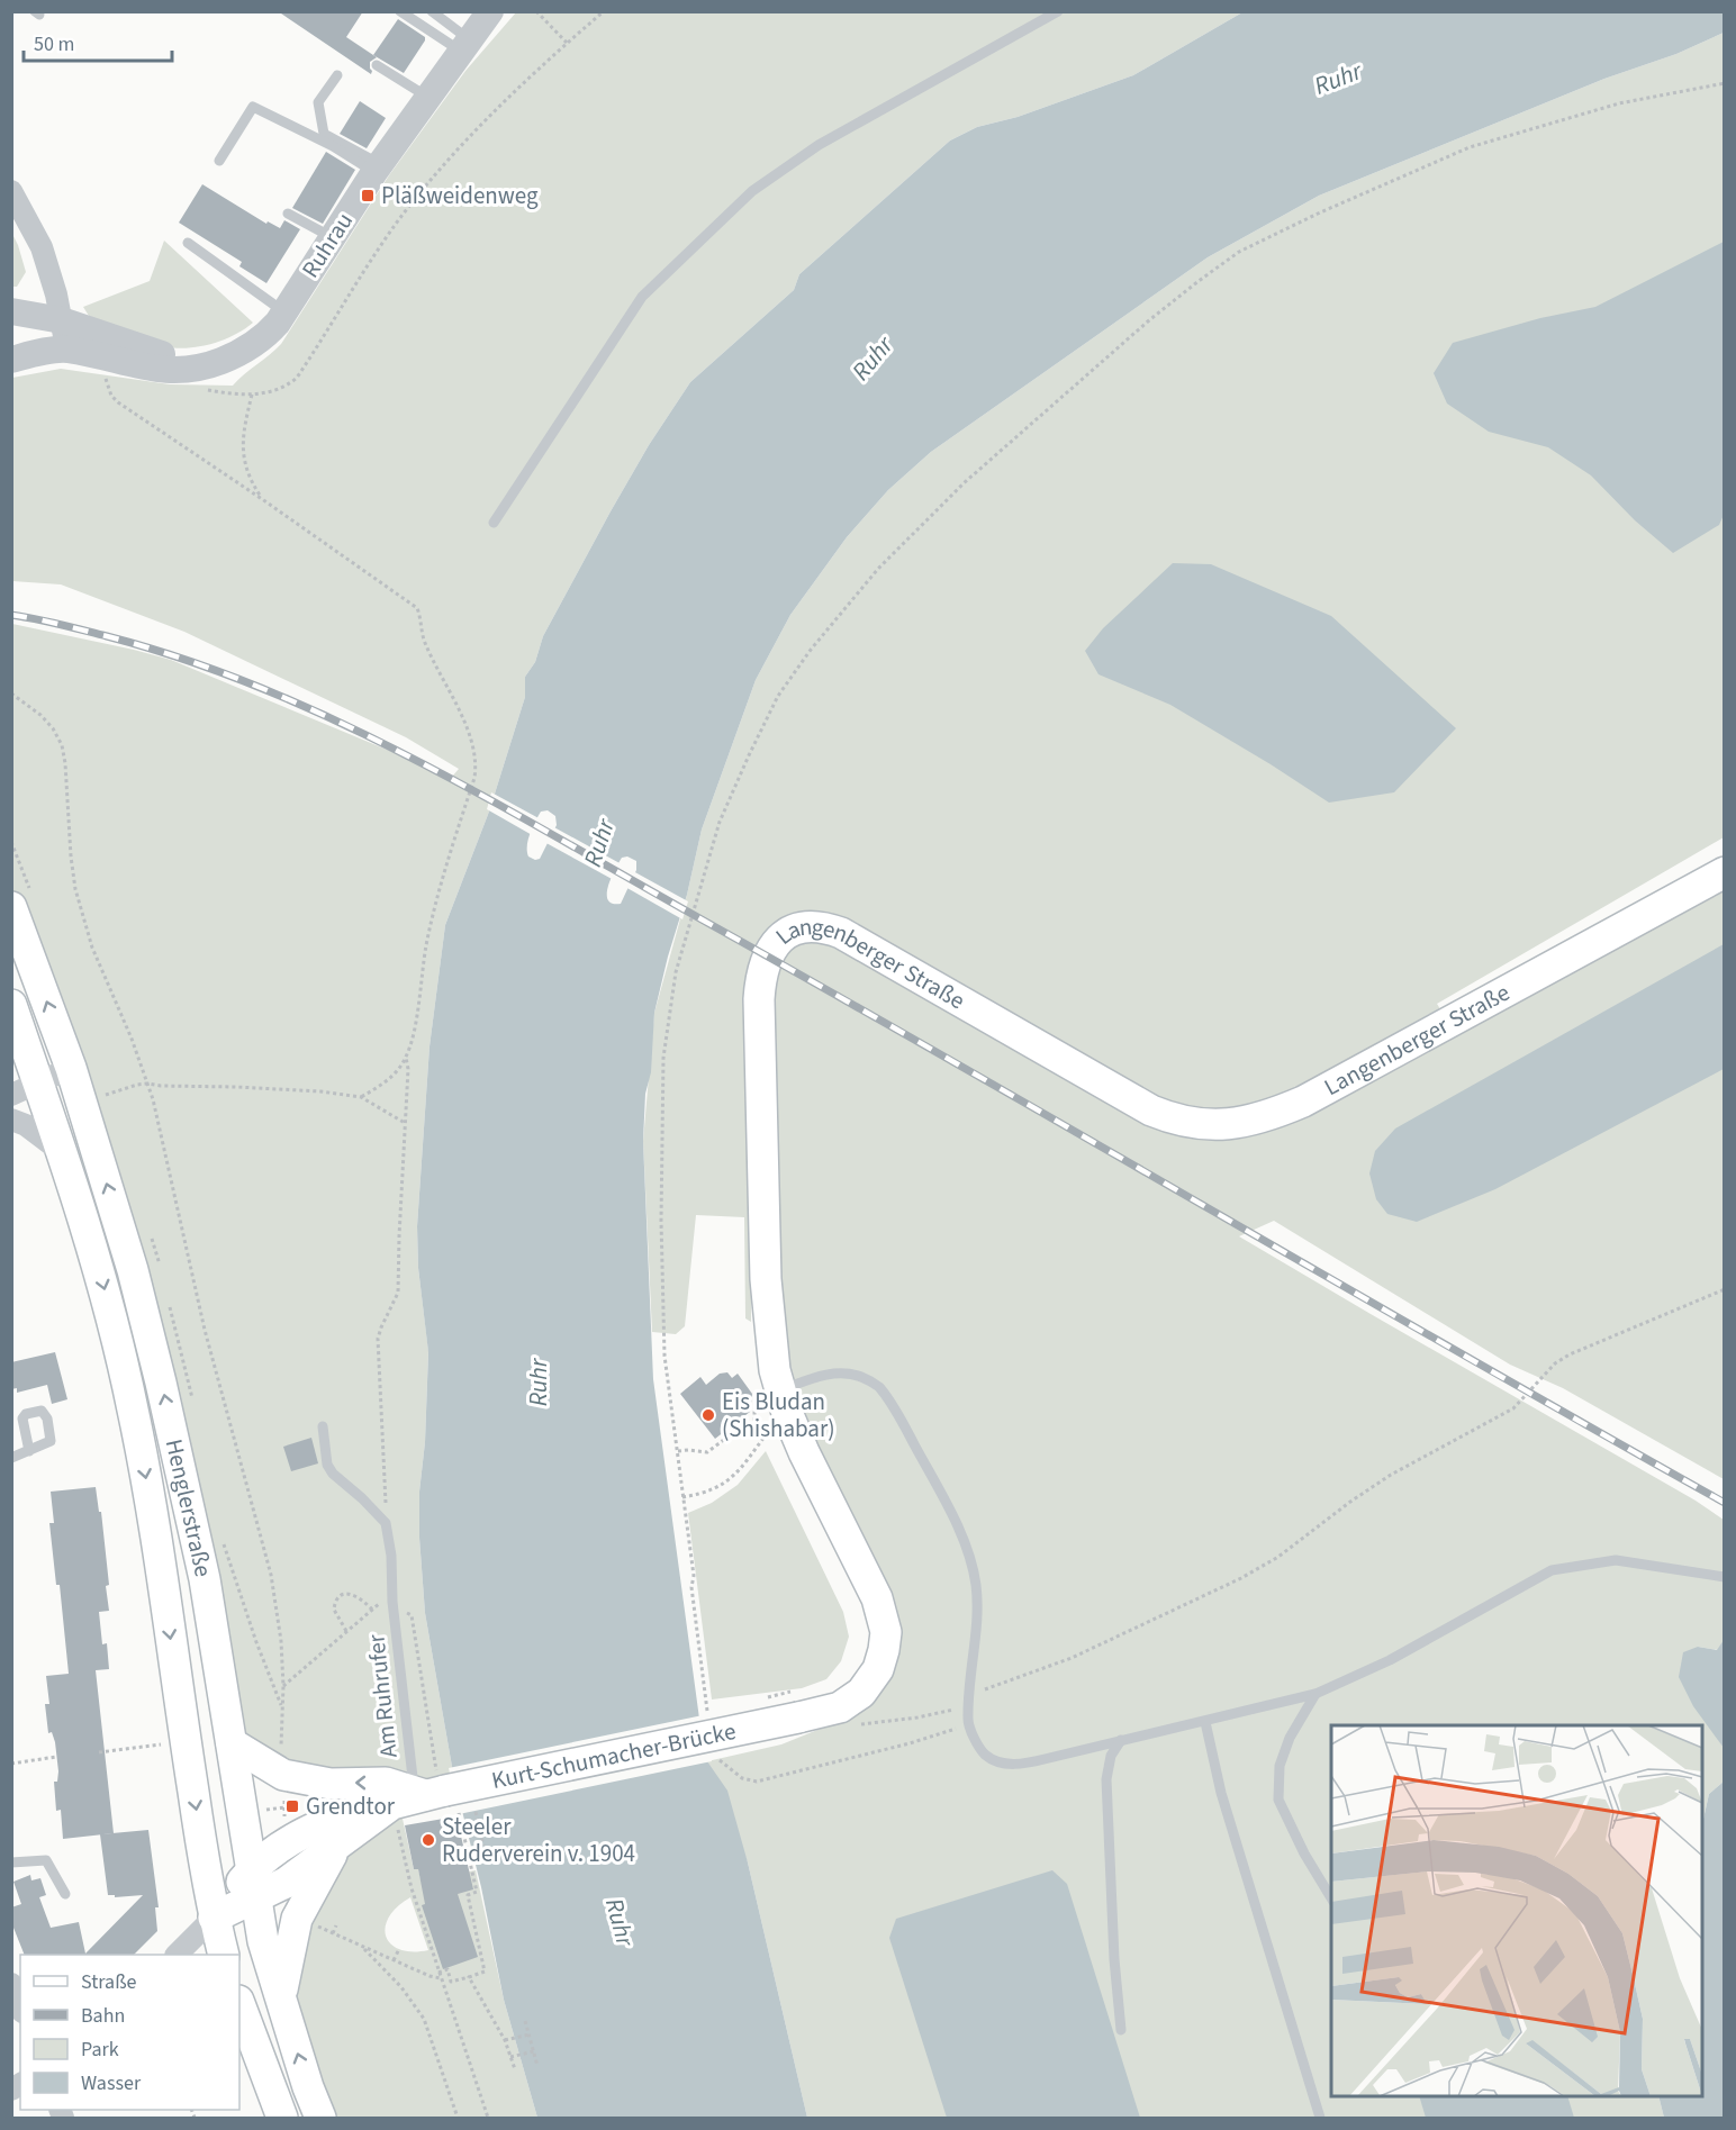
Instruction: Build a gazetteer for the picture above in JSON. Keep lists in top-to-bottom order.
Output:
{
  "streets": {
    "main road": ["Langenberger Straße", "Henglerstraße", "Kurt-Schumacher-Brücke"],
    "street": ["Ruhrau"],
    "lane": ["Am Ruhrufer"]
  },
  "crossings": [
    ["Langenberger Straße", "Kurt-Schumacher-Brücke"],
    ["Henglerstraße", "Kurt-Schumacher-Brücke"],
    ["Am Ruhrufer", "Kurt-Schumacher-Brücke"]
  ],
  "water": ["Ruhr"],
  "places": {
    "transit": ["Pläßweidenweg", "Grendtor"],
    "other": ["Eis Bludan (Shishabar)", "Steeler Ruderverein v. 1904"]
  },
  "legend": [
    "Straße",
    "Bahn",
    "Park",
    "Wasser"
  ],
  "scale_bar": "50 m"
}
